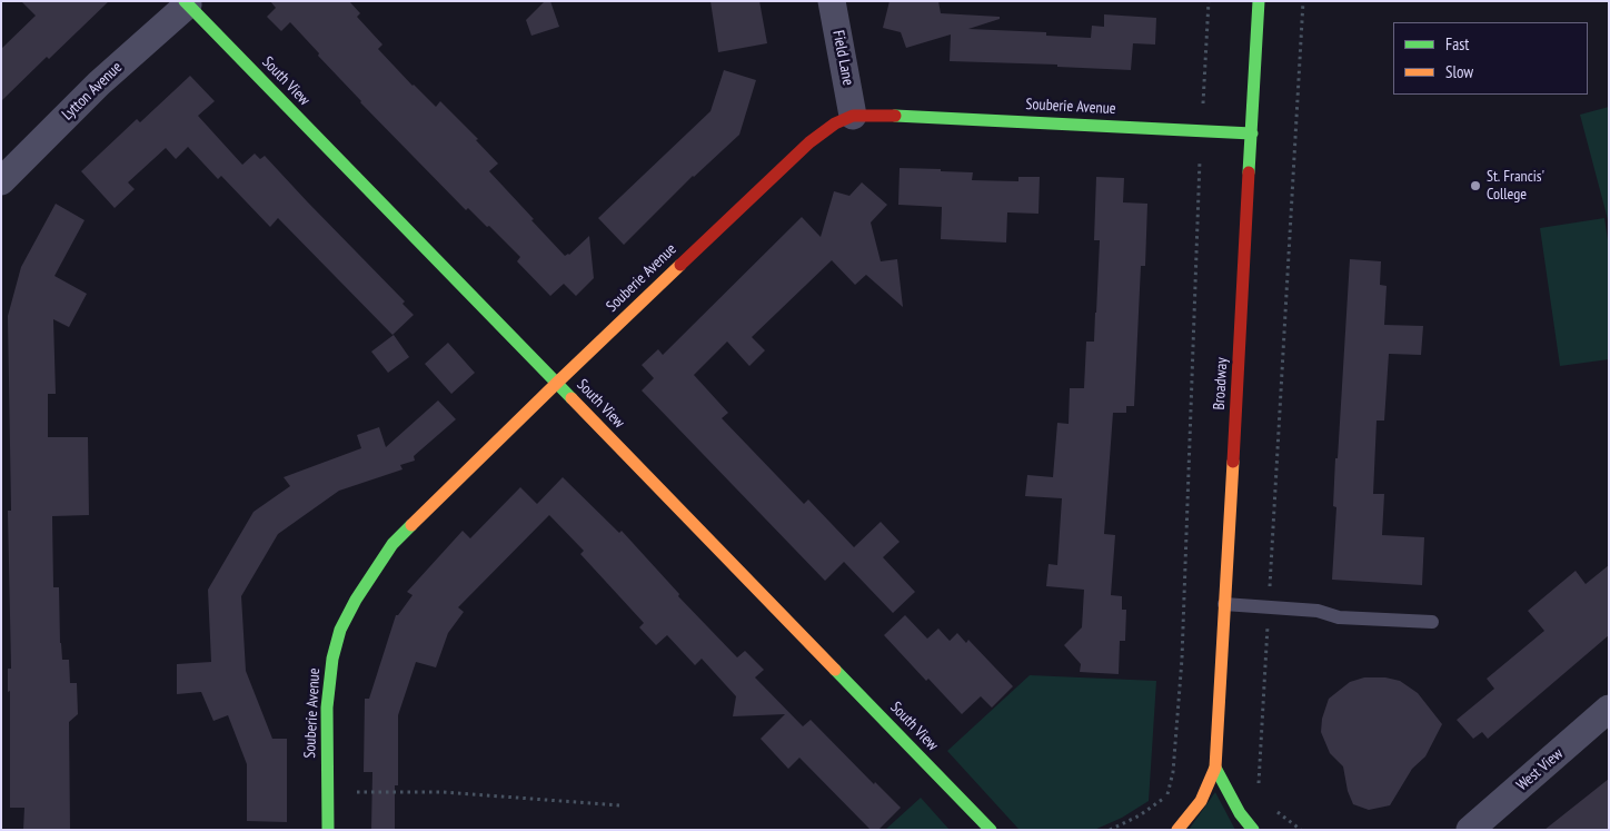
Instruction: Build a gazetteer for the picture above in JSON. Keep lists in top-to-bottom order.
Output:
{
  "streets": {
    "street": [
      "Field Lane",
      "South View",
      "Lytton Avenue",
      "Souberie Avenue",
      "Broadway",
      "West View"
    ]
  },
  "crossings": [
    ["Field Lane", "Souberie Avenue"],
    ["South View", "Lytton Avenue"],
    ["South View", "Souberie Avenue"],
    ["Souberie Avenue", "Broadway"]
  ],
  "places": ["St. Francis' College"],
  "legend": ["Fast", "Slow"]
}
